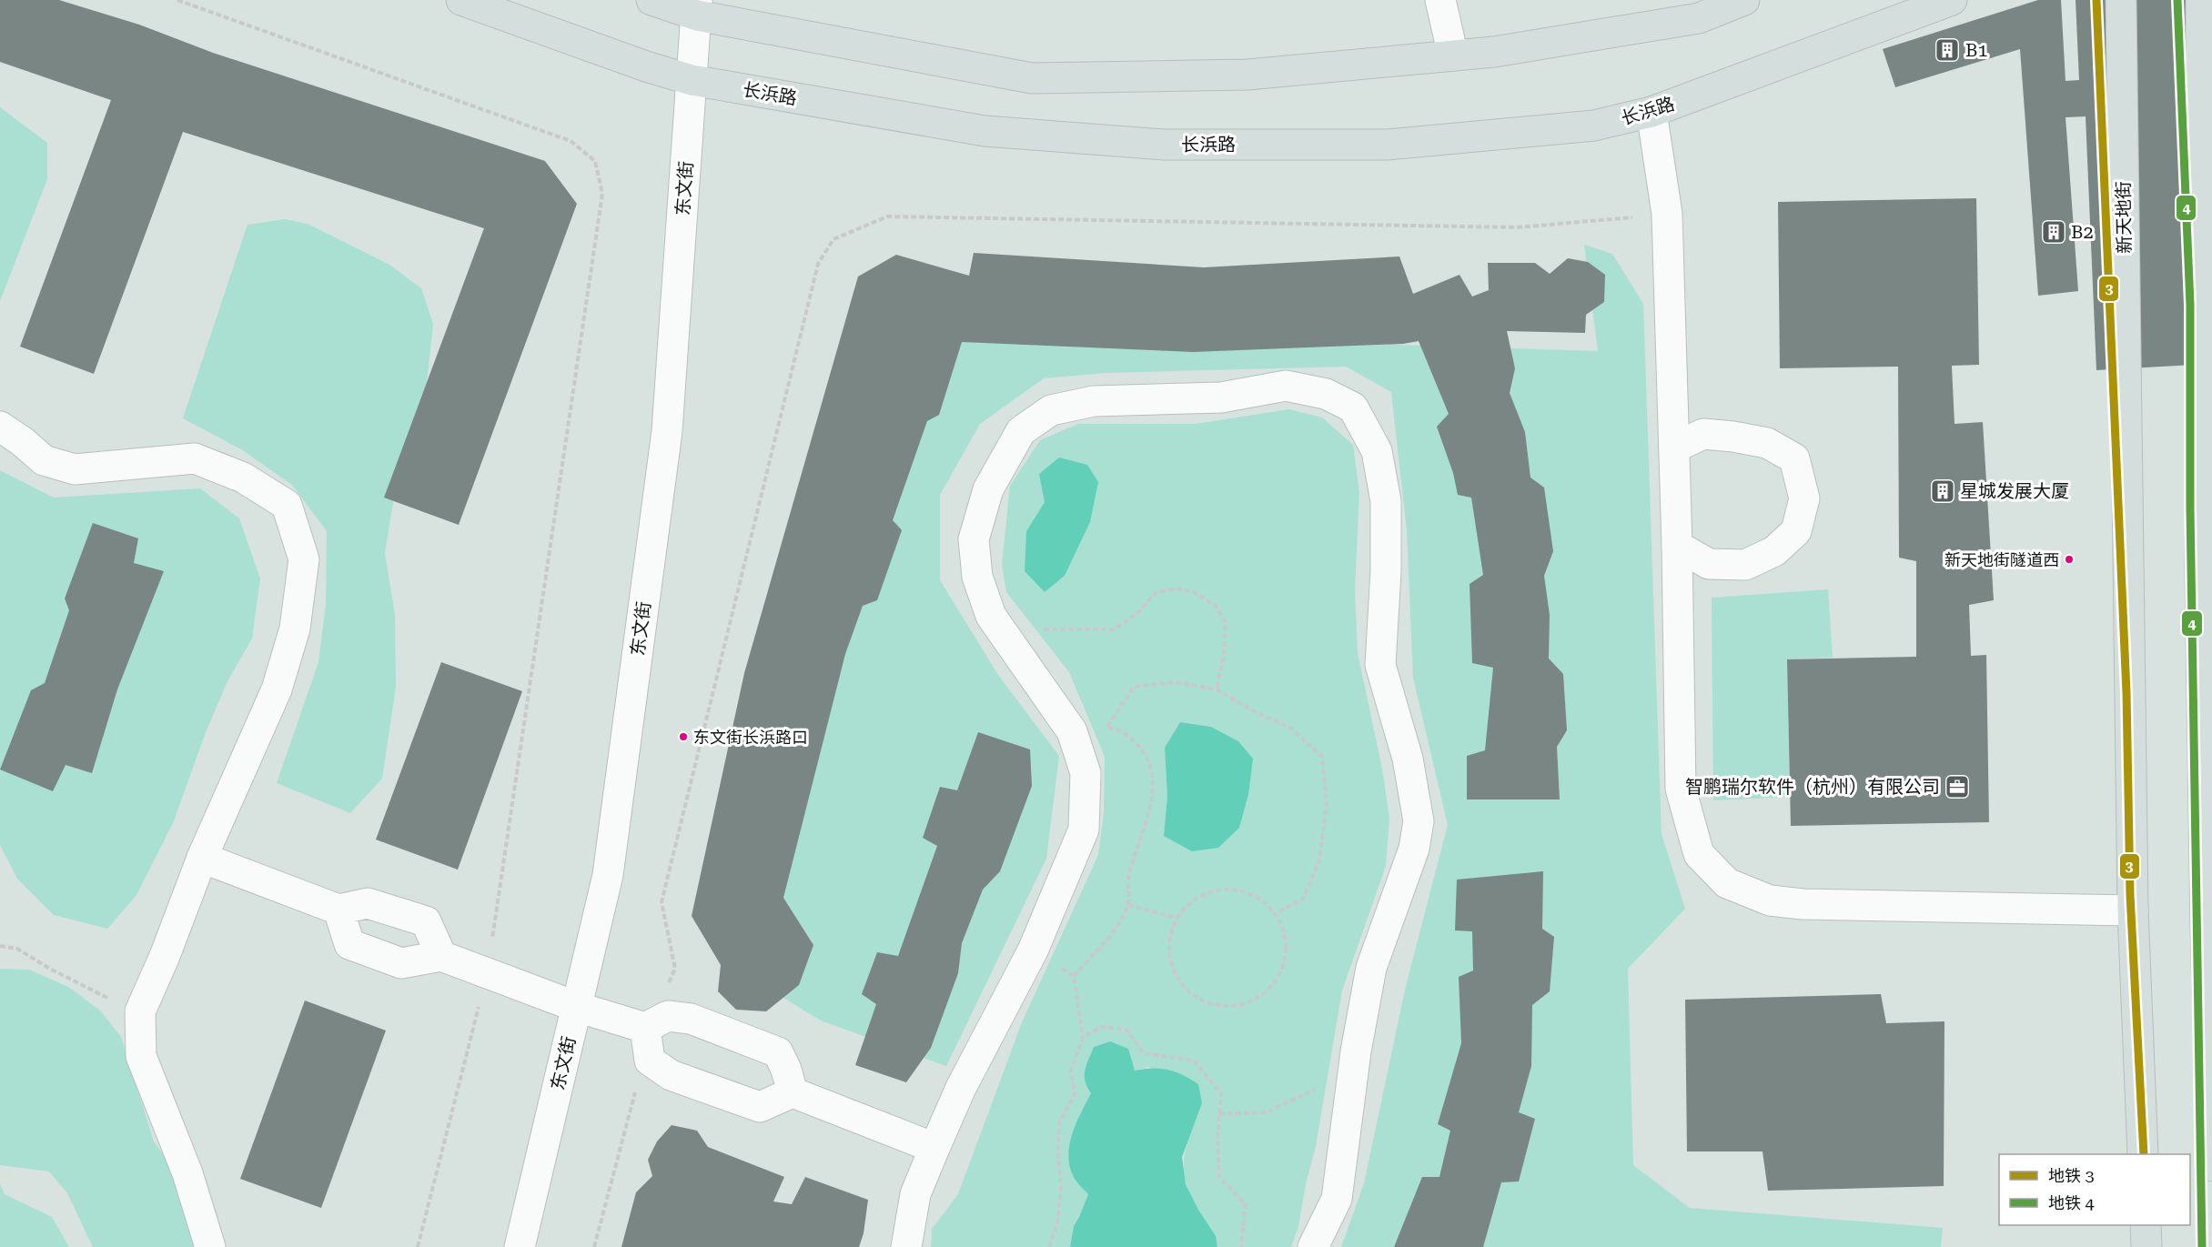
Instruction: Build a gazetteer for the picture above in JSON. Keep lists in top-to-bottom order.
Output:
{
  "streets": {
    "main road": ["长浜路", "新天地街"],
    "street": ["东文街"]
  },
  "crossings": [
    ["长浜路", "东文街"]
  ],
  "places": {
    "building": ["B1", "B2", "星城发展大厦"],
    "other": ["新天地街隧道西", "东文街长浜路口"],
    "office": ["智鹏瑞尔软件（杭州）有限公司"]
  },
  "lines": ["metro line 3", "metro line 4"],
  "legend": ["地铁 3", "地铁 4"]
}
